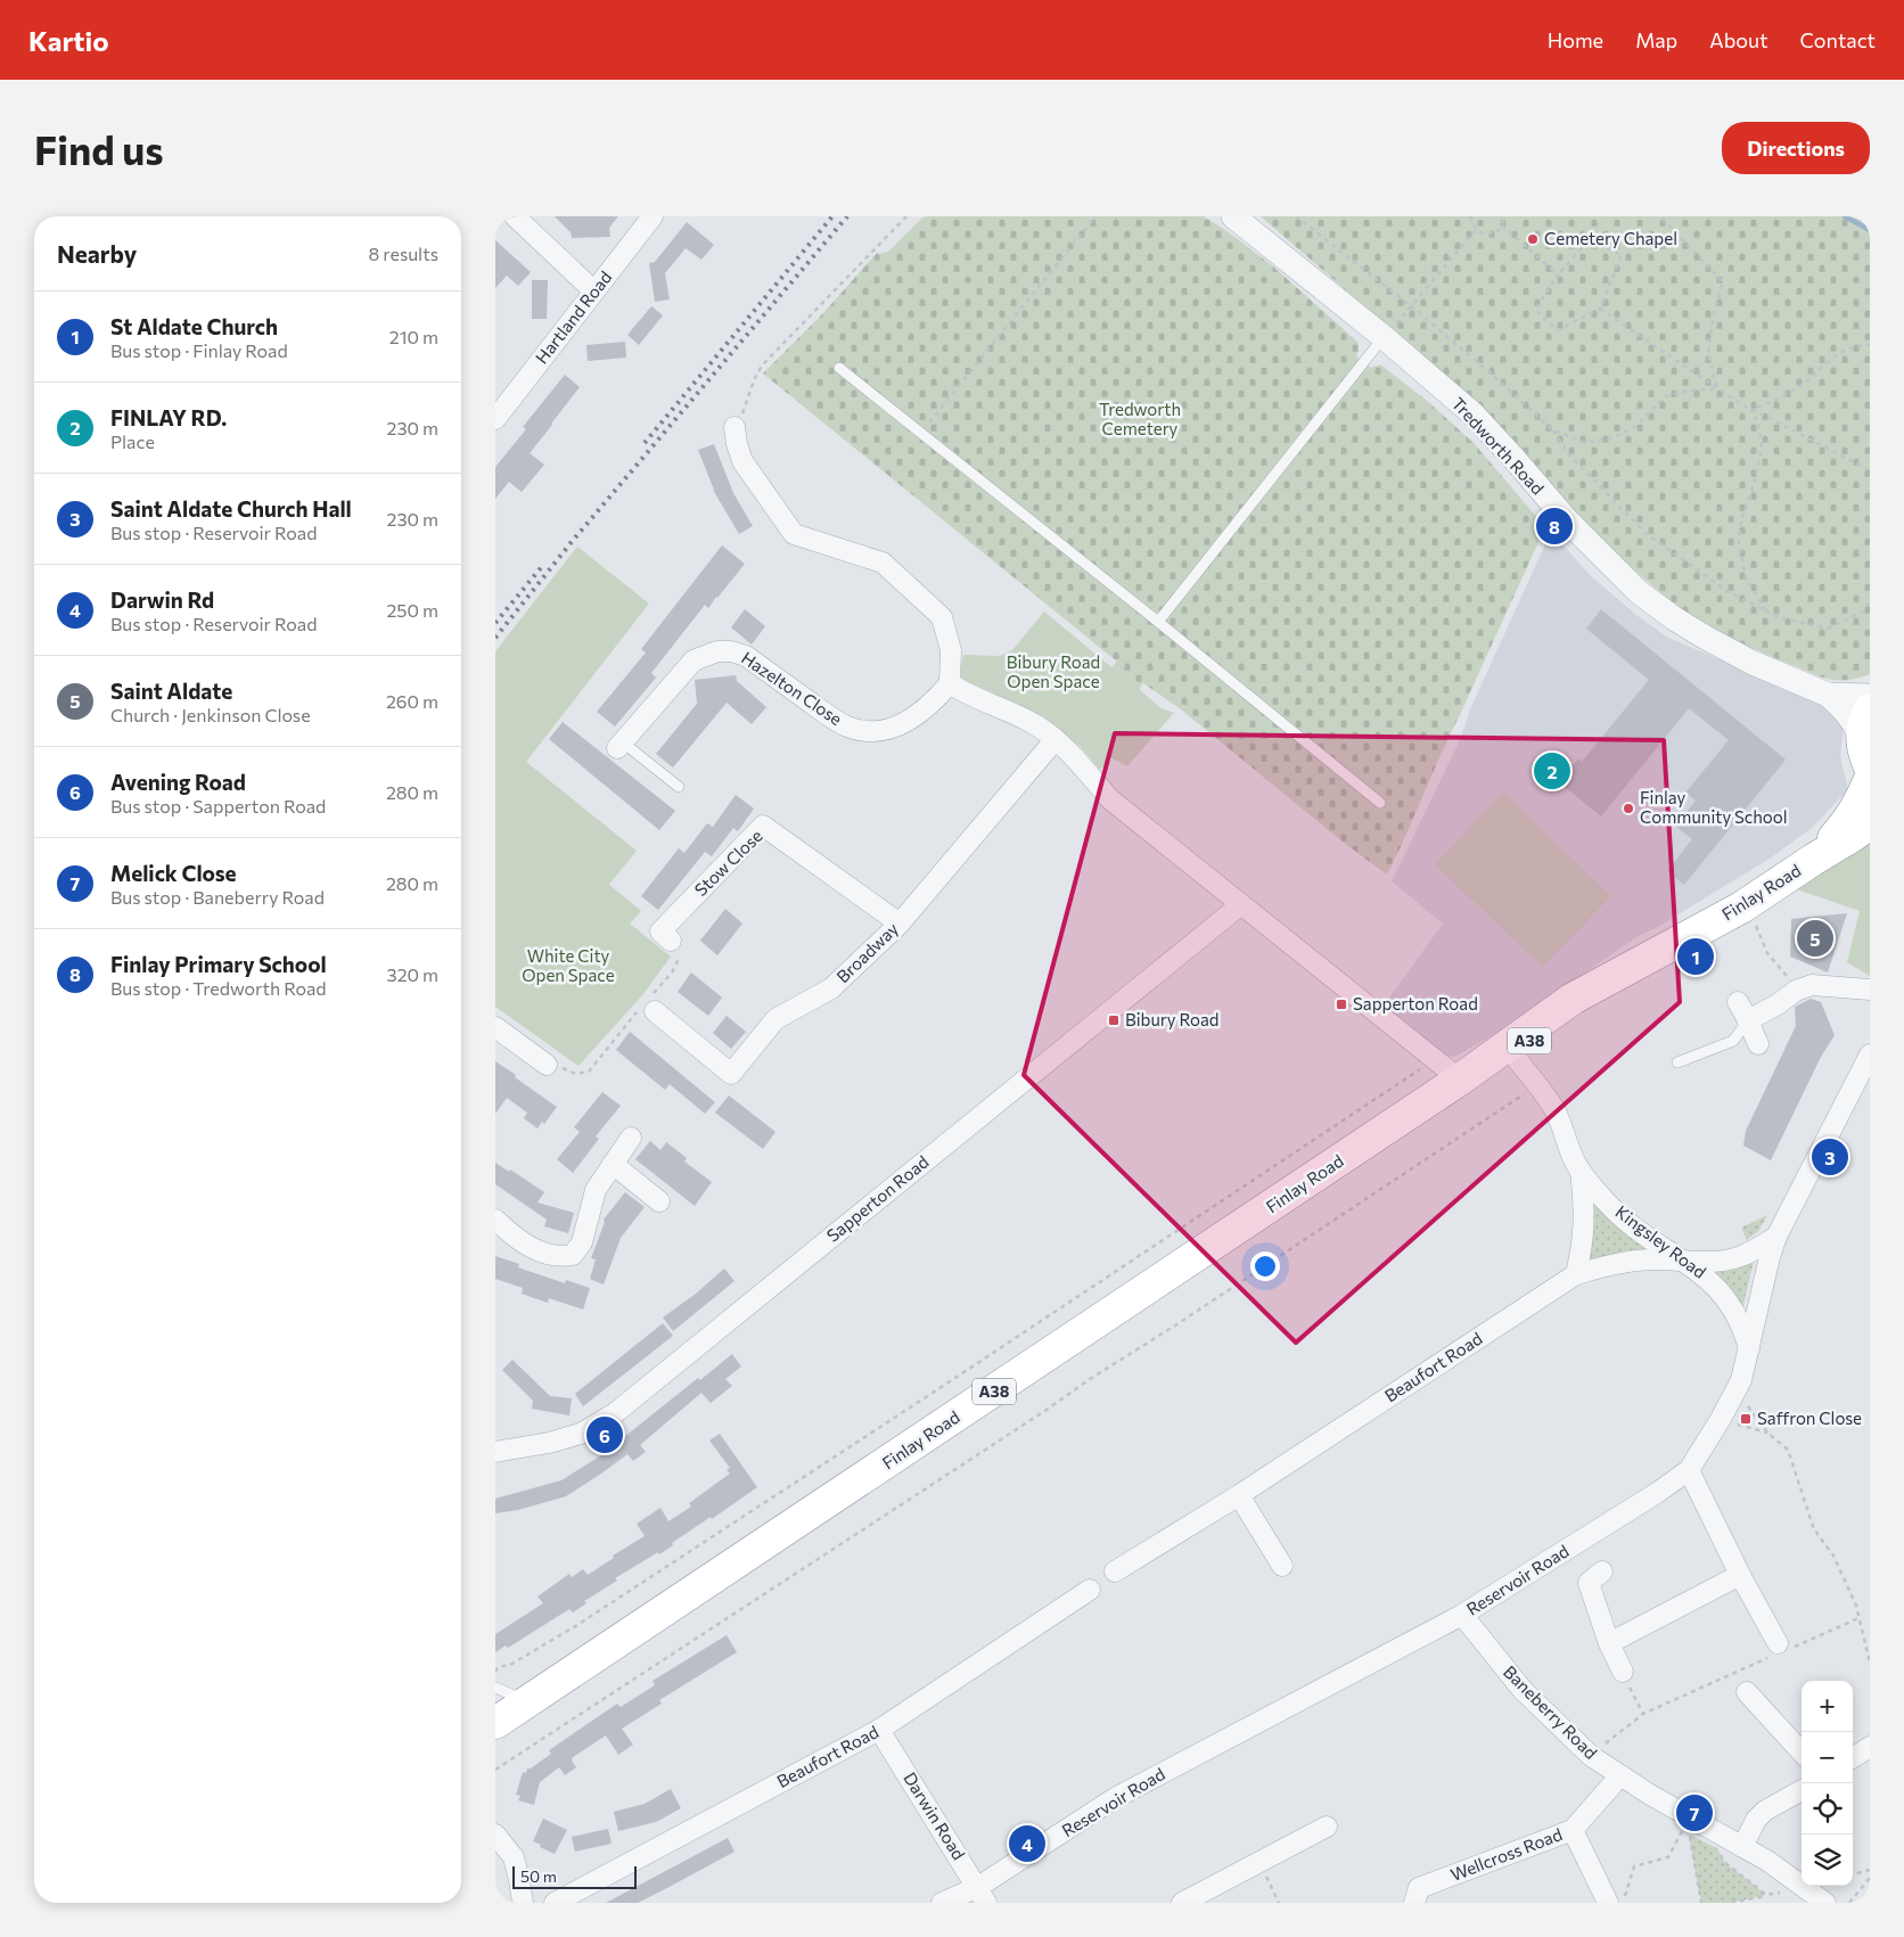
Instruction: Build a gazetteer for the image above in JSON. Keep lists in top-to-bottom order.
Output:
{
  "streets": {
    "highway": ["Finlay Road", "A38"],
    "street": [
      "Hartland Road",
      "Tredworth Road",
      "Hazelton Close",
      "Stow Close",
      "Broadway",
      "Sapperton Road",
      "Kingsley Road",
      "Beaufort Road",
      "Reservoir Road",
      "Baneberry Road",
      "Darwin Road",
      "Wellcross Road"
    ]
  },
  "crossings": [
    ["Stow Close", "Broadway"],
    ["Finlay Road", "A38"],
    ["A38", "Kingsley Road"],
    ["Kingsley Road", "Beaufort Road"],
    ["Kingsley Road", "Reservoir Road"],
    ["Beaufort Road", "Reservoir Road"],
    ["Beaufort Road", "Darwin Road"],
    ["Reservoir Road", "Baneberry Road"],
    ["Reservoir Road", "Darwin Road"],
    ["Baneberry Road", "Wellcross Road"]
  ],
  "parks": ["Tredworth Cemetery", "Bibury Road Open Space", "White City Open Space"],
  "places": {
    "other": ["Cemetery Chapel", "Finlay Community School"],
    "transit": ["Sapperton Road", "Bibury Road", "Saffron Close"]
  },
  "scale_bar": "50 m",
  "page": {
    "header": "Kartio",
    "nav": [
      "Home",
      "Map",
      "About",
      "Contact"
    ],
    "buttons": "Directions",
    "title": "Find us",
    "heading": ["Nearby", "8 results"],
    "list": [
      {
        "mark": "1",
        "name": "St Aldate Church",
        "note": "Bus stop · Finlay Road",
        "value": "210 m"
      },
      {
        "mark": "2",
        "name": "FINLAY RD.",
        "note": "Place",
        "value": "230 m"
      },
      {
        "mark": "3",
        "name": "Saint Aldate Church Hall",
        "note": "Bus stop · Reservoir Road",
        "value": "230 m"
      },
      {
        "mark": "4",
        "name": "Darwin Rd",
        "note": "Bus stop · Reservoir Road",
        "value": "250 m"
      },
      {
        "mark": "5",
        "name": "Saint Aldate",
        "note": "Church · Jenkinson Close",
        "value": "260 m"
      },
      {
        "mark": "6",
        "name": "Avening Road",
        "note": "Bus stop · Sapperton Road",
        "value": "280 m"
      },
      {
        "mark": "7",
        "name": "Melick Close",
        "note": "Bus stop · Baneberry Road",
        "value": "280 m"
      },
      {
        "mark": "8",
        "name": "Finlay Primary School",
        "note": "Bus stop · Tredworth Road",
        "value": "320 m"
      }
    ],
    "pins": [
      "8",
      "2",
      "5",
      "1",
      "3",
      "6",
      "7",
      "4"
    ],
    "map_buttons": ["+", "−"],
    "scale": "50 m"
  }
}
